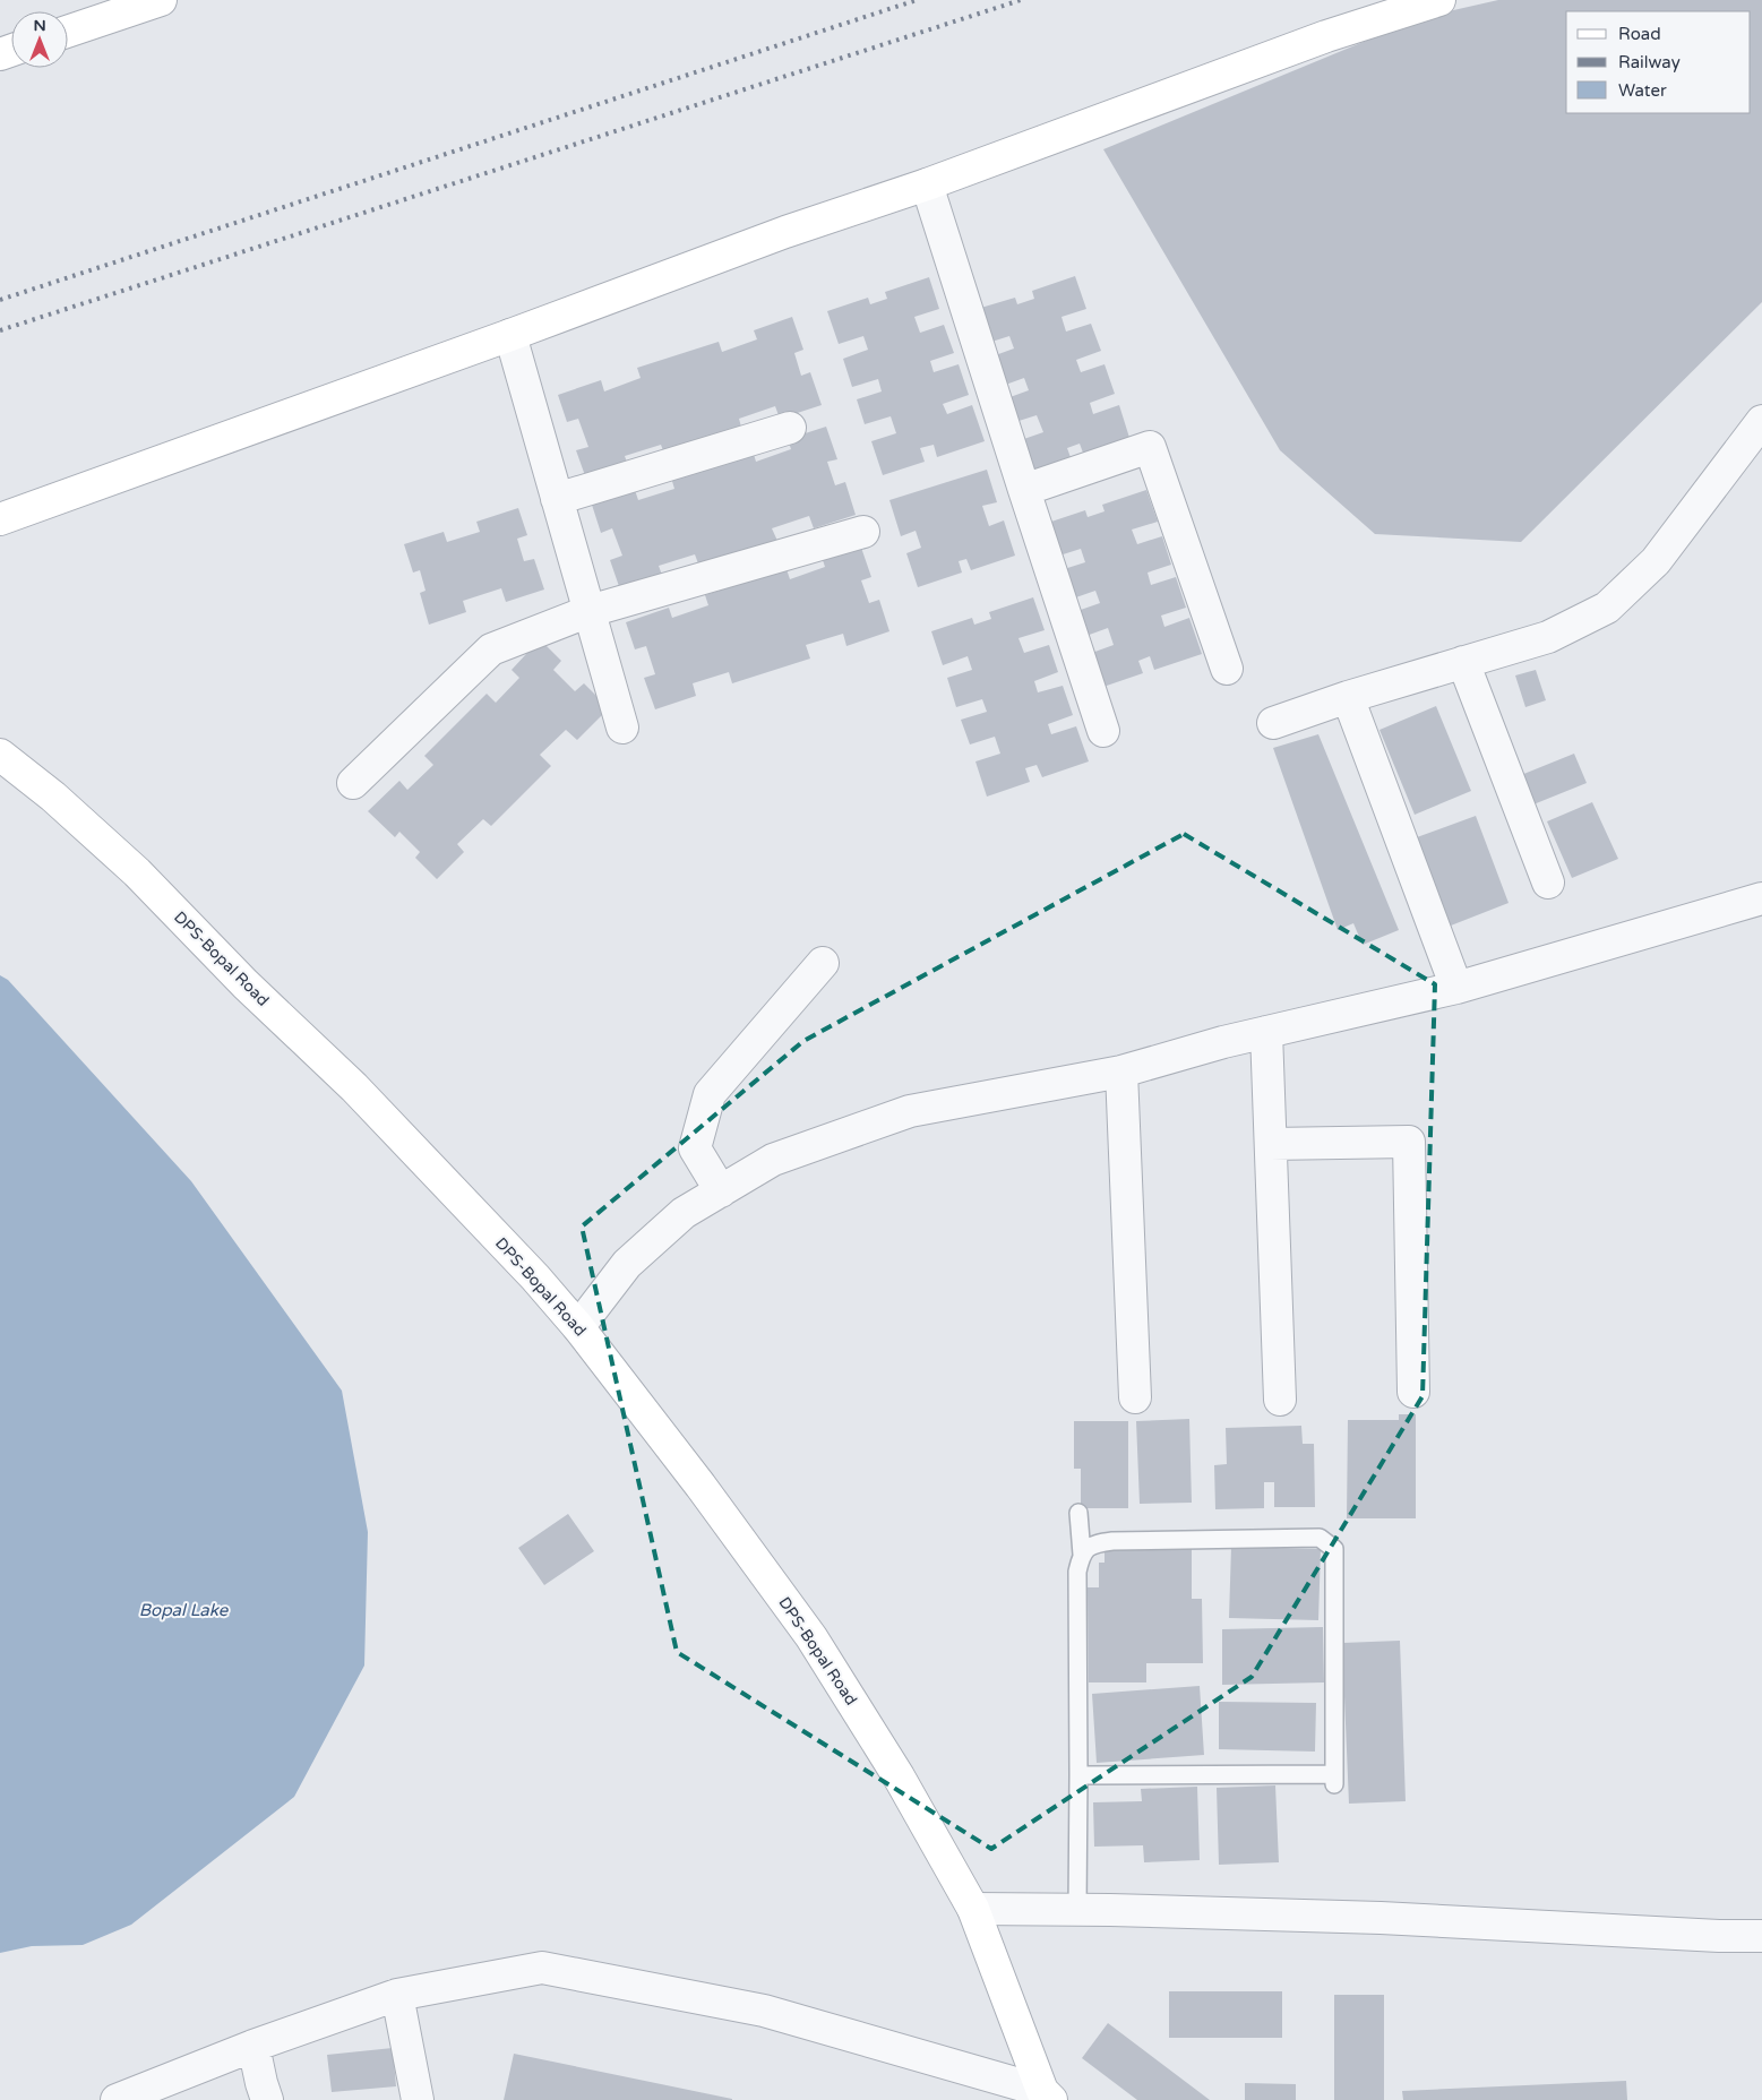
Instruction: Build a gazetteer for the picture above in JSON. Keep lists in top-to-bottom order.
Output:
{
  "streets": {
    "street": ["DPS-Bopal Road"]
  },
  "water": ["Bopal Lake"],
  "legend": ["Road", "Railway", "Water"],
  "north": "top"
}
